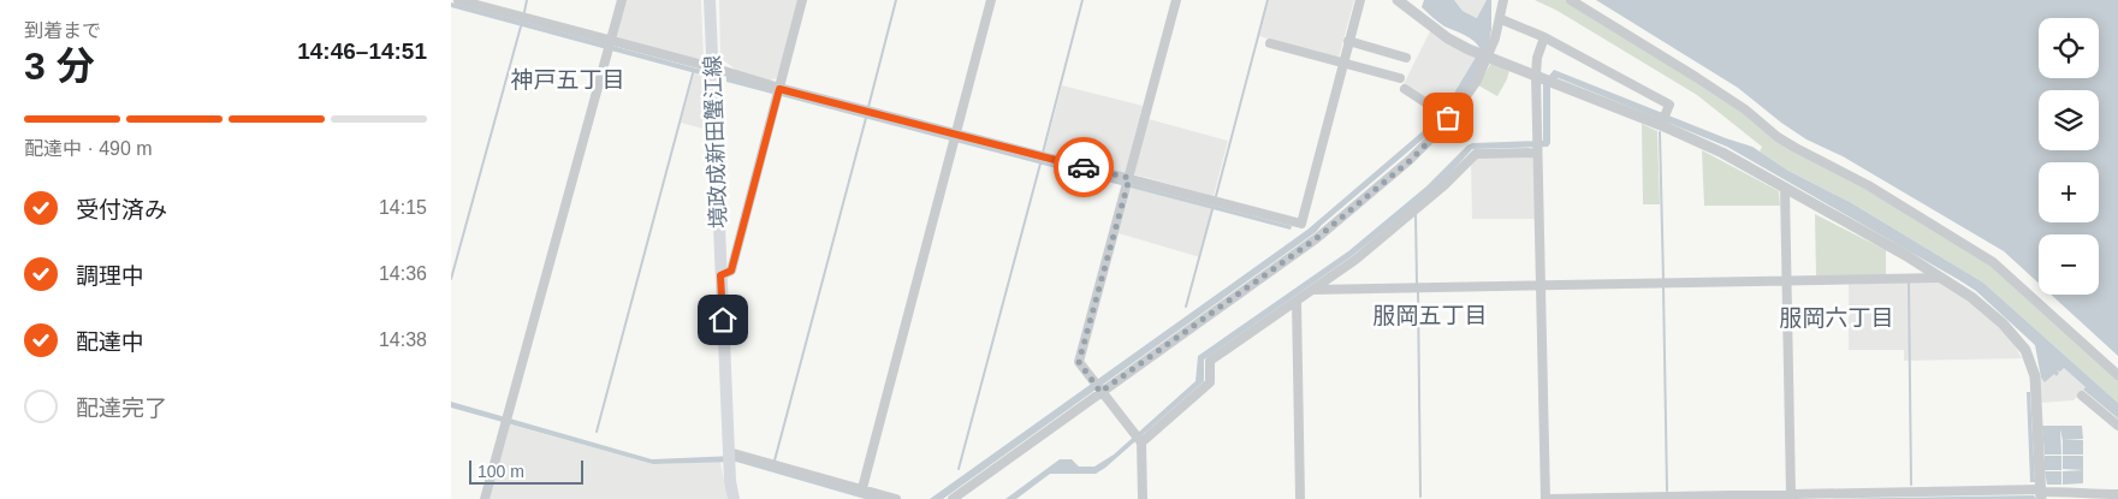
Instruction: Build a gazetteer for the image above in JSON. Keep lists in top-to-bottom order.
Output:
{
  "streets": {
    "main road": ["境政成新田蟹江線"]
  },
  "districts": ["神戸五丁目", "服岡五丁目", "服岡六丁目"],
  "scale_bar": "100 m",
  "page": {
    "heading": ["3 分", "到着まで", "14:46–14:51"],
    "map_buttons": ["+", "−"],
    "bar": "配達中 · 490 m",
    "list": [
      ["受付済み", "14:15"],
      ["調理中", "14:36"],
      ["配達中", "14:38"],
      "配達完了"
    ],
    "scale": "100 m"
  }
}
